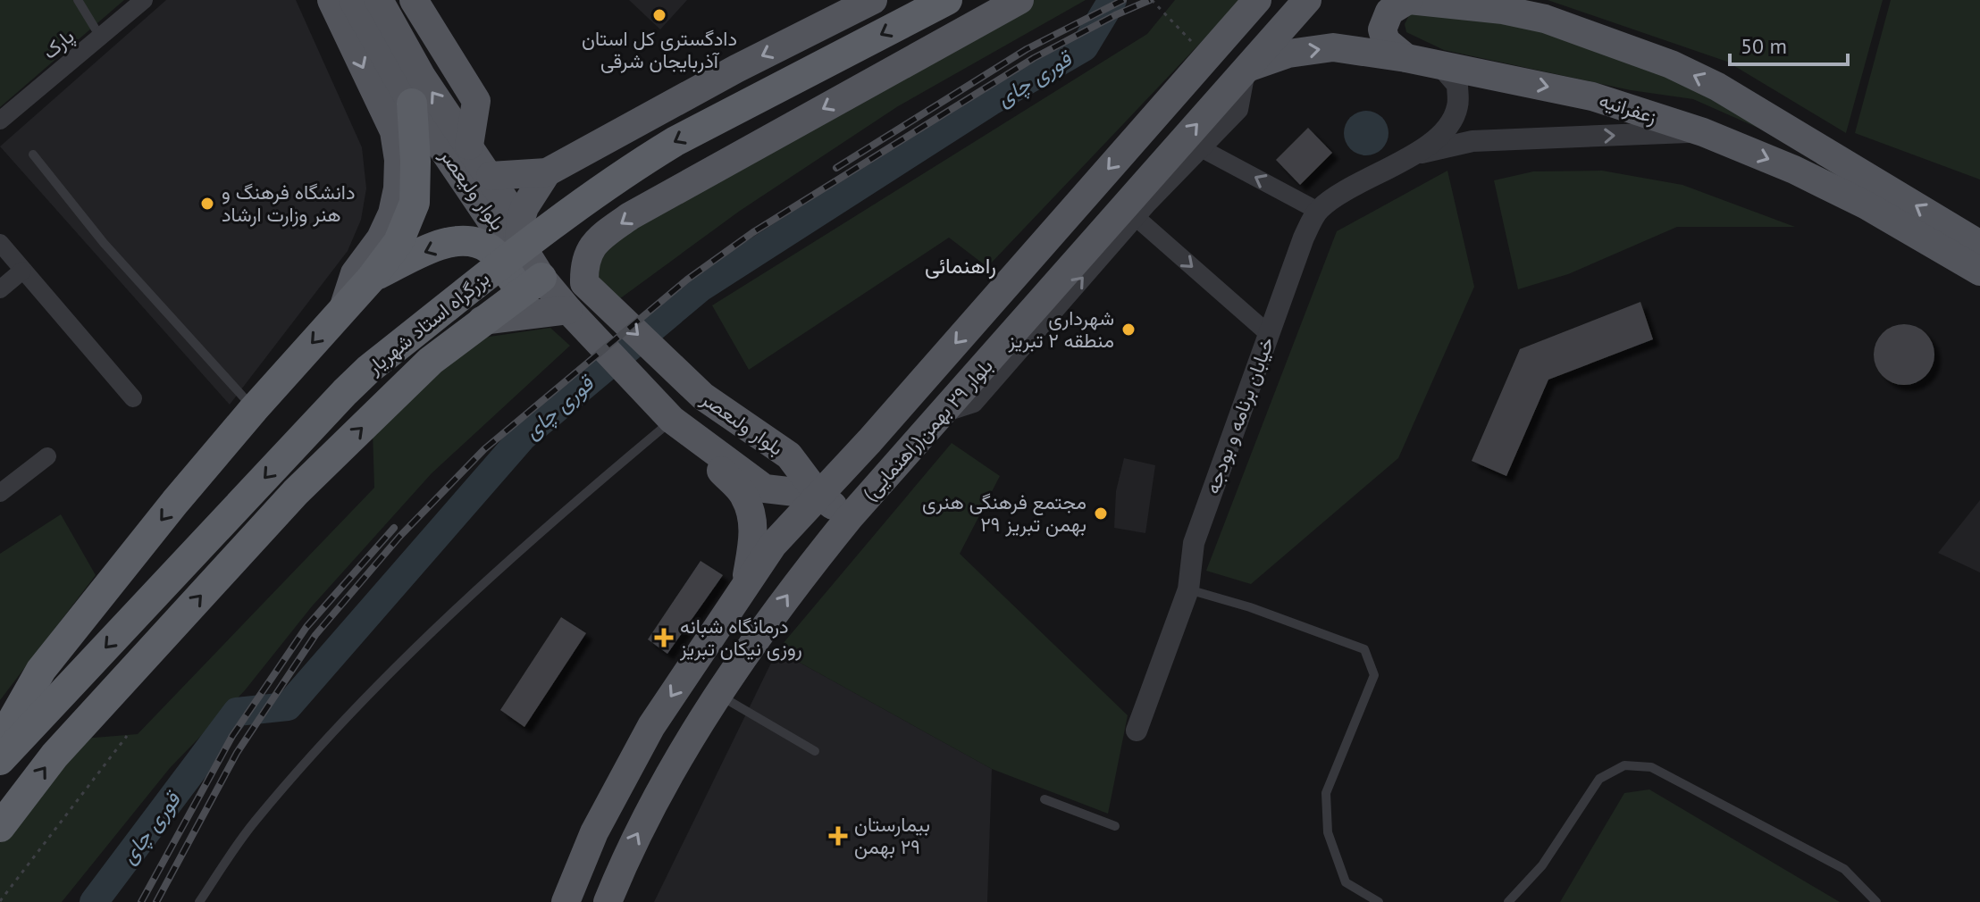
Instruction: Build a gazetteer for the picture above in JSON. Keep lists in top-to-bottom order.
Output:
{
  "streets": {
    "highway": ["بزرگراه استاد شهریار"],
    "main road": [
      "زعفرانیه",
      "بلوار ولیعصر",
      "بلوار ولىعصر",
      "بلوار ٢٩ بهمن(راهنمایی)"
    ],
    "street": ["پارک", "خیابان برنامه و بودجه"]
  },
  "crossings": [
    ["زعفرانیه", "خیابان برنامه و بودجه"],
    ["زعفرانیه", "بلوار ٢٩ بهمن(راهنمایی)"],
    ["بزرگراه استاد شهریار", "بلوار ولىعصر"],
    ["بلوار ولىعصر", "بلوار ٢٩ بهمن(راهنمایی)"]
  ],
  "districts": ["راهنمائی"],
  "water": ["قوری چای"],
  "places": {
    "other": [
      "دادگستری کل استان آذربایجان شرقی",
      "دانشگاه فرهنگ و هنر وزارت ارشاد",
      "شهرداری منطقه ۲ تبریز",
      "مجتمع فرهنگی هنری ۲۹ بهمن تبریز"
    ],
    "health": ["درمانگاه شبانه روزی نیکان تبریز", "بیمارستان ٢٩ بهمن"]
  },
  "scale_bar": "50 m"
}
